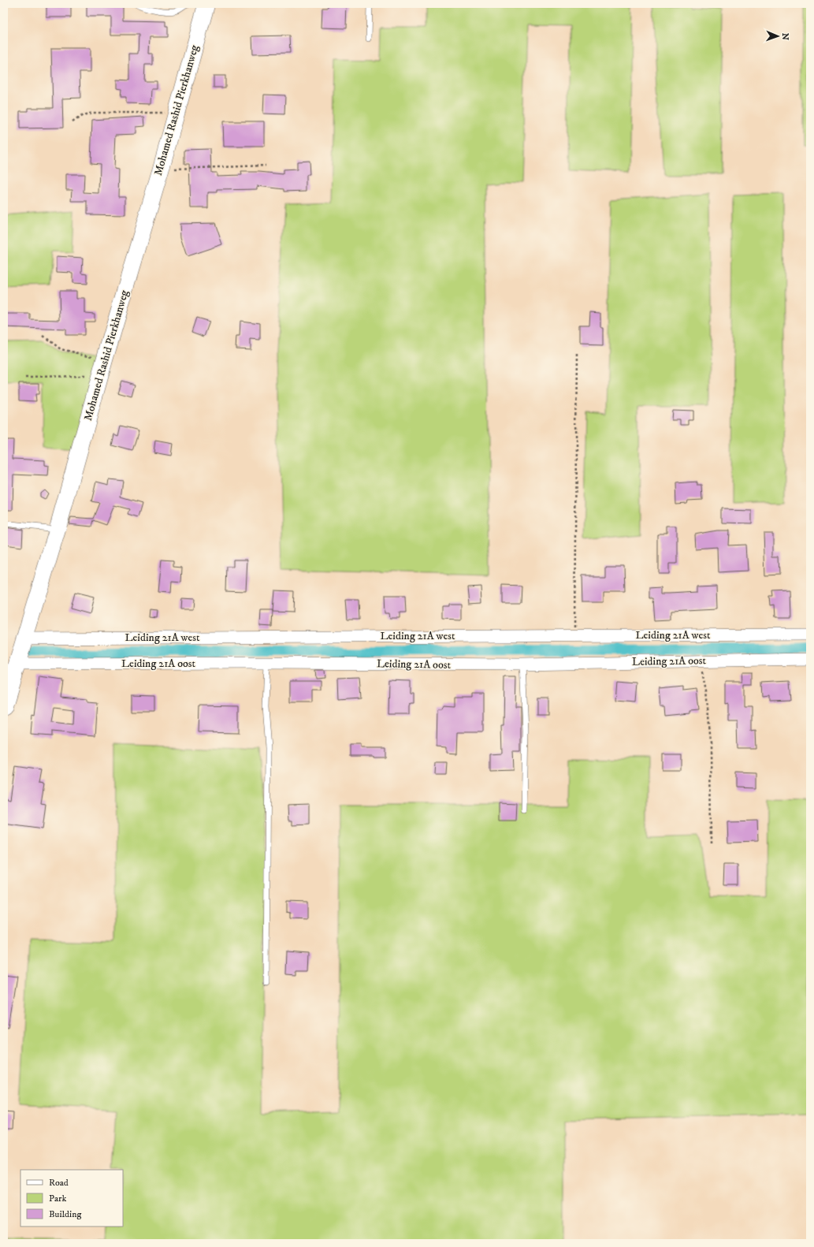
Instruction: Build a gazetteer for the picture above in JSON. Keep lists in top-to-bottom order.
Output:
{
  "streets": {
    "street": ["Mohamed Rashid Pierkhanweg", "Leiding 21A west", "Leiding 21A oost"]
  },
  "crossings": [
    ["Mohamed Rashid Pierkhanweg", "Leiding 21A west"],
    ["Mohamed Rashid Pierkhanweg", "Leiding 21A oost"]
  ],
  "legend": ["Road", "Park", "Building"],
  "north": "right"
}
